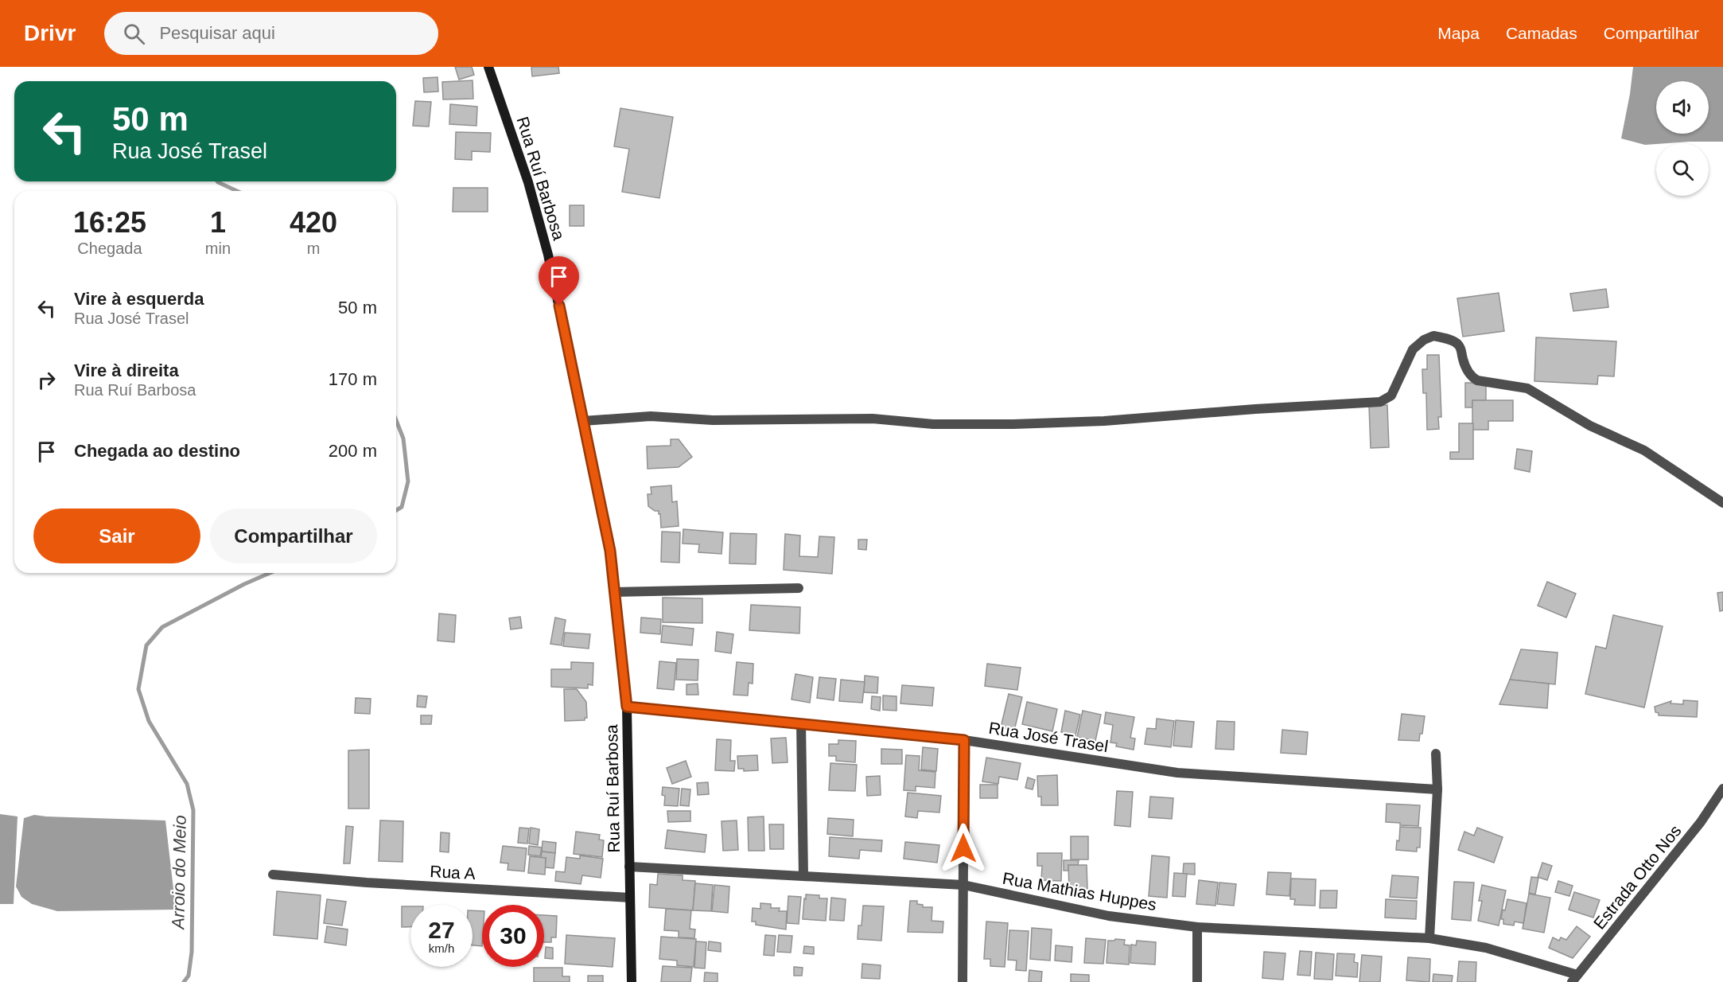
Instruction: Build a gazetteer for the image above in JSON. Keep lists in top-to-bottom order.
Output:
{
  "streets": {
    "main road": ["Rua Ruí Barbosa"],
    "street": [
      "Rua José Trasel",
      "Rua A",
      "Estrada Otto Nos",
      "Rua Mathias Huppes"
    ]
  },
  "crossings": [
    ["Rua Ruí Barbosa", "Rua José Trasel"],
    ["Rua Ruí Barbosa", "Rua A"],
    ["Rua Ruí Barbosa", "Rua Mathias Huppes"],
    ["Estrada Otto Nos", "Rua Mathias Huppes"]
  ],
  "water": ["Arroio do Meio"],
  "page": {
    "header": "Drivr",
    "search": "Pesquisar aqui",
    "nav": ["Mapa", "Camadas", "Compartilhar"],
    "turn": ["50 m", "Rua José Trasel"],
    "eta": [
      "16:25",
      "Chegada",
      "1",
      "min",
      "420",
      "m"
    ],
    "list": [
      {
        "name": "Vire à esquerda",
        "note": "Rua José Trasel",
        "value": "50 m"
      },
      {
        "name": "Vire à direita",
        "note": "Rua Ruí Barbosa",
        "value": "170 m"
      },
      {
        "name": "Chegada ao destino",
        "value": "200 m"
      }
    ],
    "buttons": ["Sair", "Compartilhar"],
    "speed": "27 km/h",
    "limit": "30"
  }
}
